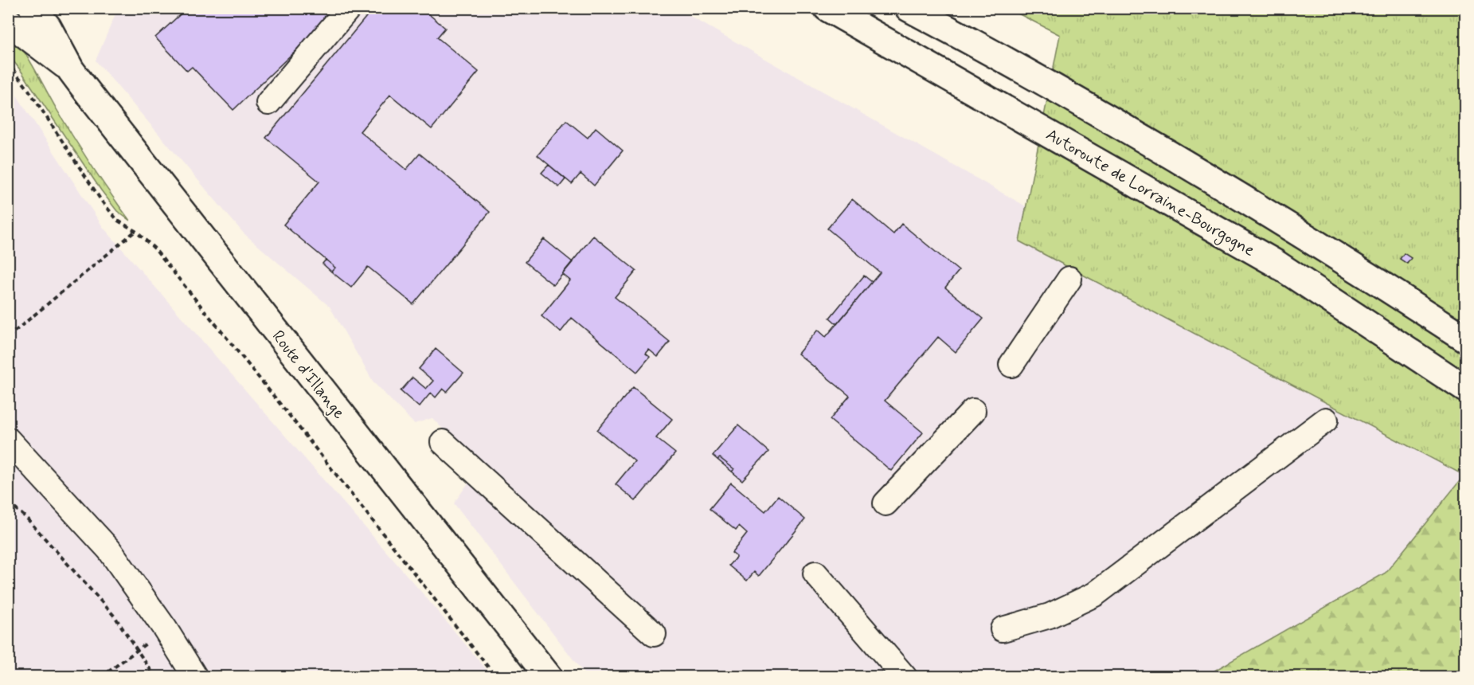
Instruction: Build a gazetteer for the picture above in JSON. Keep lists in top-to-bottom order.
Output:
{
  "streets": {
    "main road": ["Autoroute de Lorraine-Bourgogne", "Route d'Illange"]
  }
}
